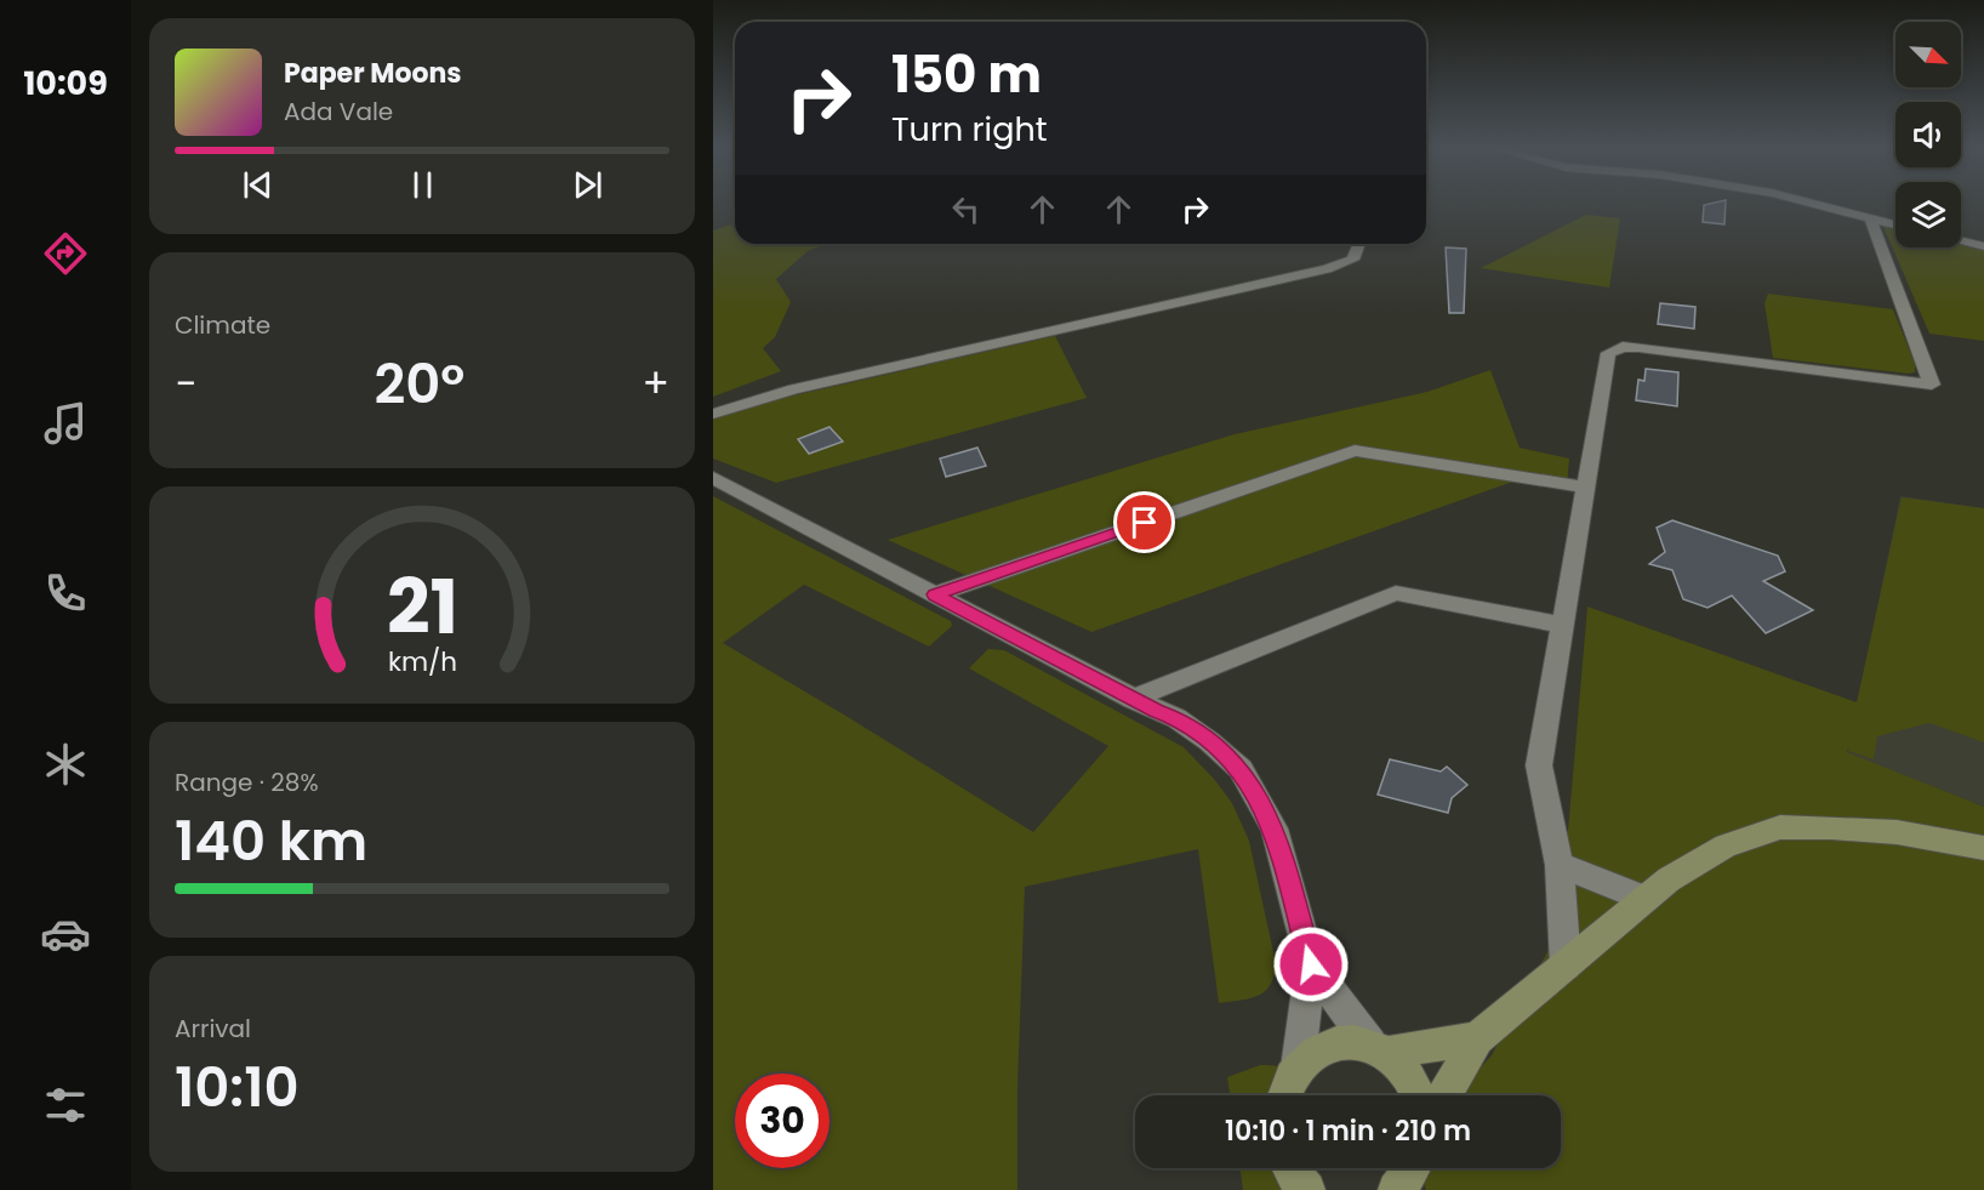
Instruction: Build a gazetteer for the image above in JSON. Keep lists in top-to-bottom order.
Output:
{
  "north": "bottom right",
  "page": {
    "tabs": "10:09",
    "turn": ["150 m", "Turn right"],
    "song": ["Paper Moons", "Ada Vale"],
    "tile": [
      "Climate",
      ["Range · 28%", "140 km"],
      ["Arrival", "10:10"]
    ],
    "heat": ["−", "20°", "+"],
    "limit": "30",
    "trip": "10:10 · 1 min · 210 m",
    "gauge": ["21", "km/h"]
  }
}
